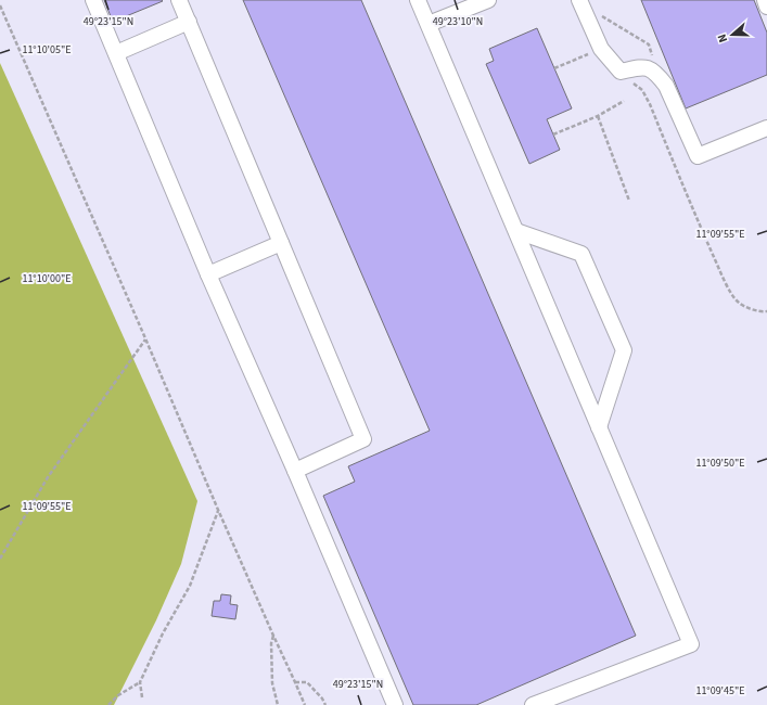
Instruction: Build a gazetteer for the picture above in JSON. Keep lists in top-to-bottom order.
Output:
{
  "north": "left",
  "coordinates": [
    "49°23'15\"N",
    "49°23'10\"N",
    "11°10'05\"E",
    "11°09'55\"E",
    "11°10'00\"E",
    "11°09'50\"E",
    "11°09'45\"E"
  ]
}
